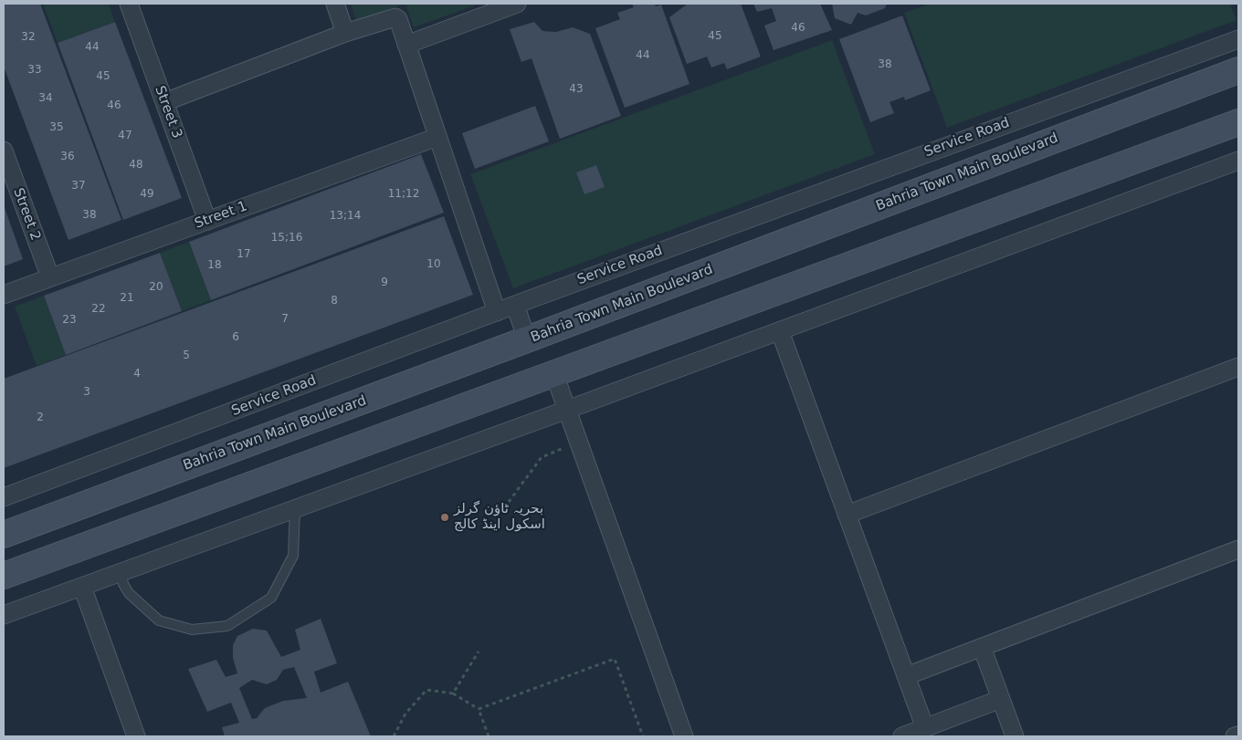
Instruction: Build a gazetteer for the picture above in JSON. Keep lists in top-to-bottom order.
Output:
{
  "streets": {
    "main road": ["Bahria Town Main Boulevard"],
    "street": [
      "Street 3",
      "Service Road",
      "Street 2",
      "Street 1"
    ]
  },
  "crossings": [
    ["Street 3", "Street 1"],
    ["Street 2", "Street 1"]
  ],
  "places": ["بحریہ ٹاؤن گرلز اسکول اینڈ کالج"],
  "house_numbers": [
    "46",
    "45",
    "32",
    "44",
    "44",
    "38",
    "33",
    "45",
    "43",
    "34",
    "46",
    "35",
    "47",
    "36",
    "48",
    "37",
    "49",
    "11;12",
    "38",
    "13;14",
    "15;16",
    "17",
    "10",
    "18",
    "9",
    "20",
    "21",
    "8",
    "22",
    "7",
    "23",
    "6",
    "5",
    "4",
    "3",
    "2"
  ]
}
